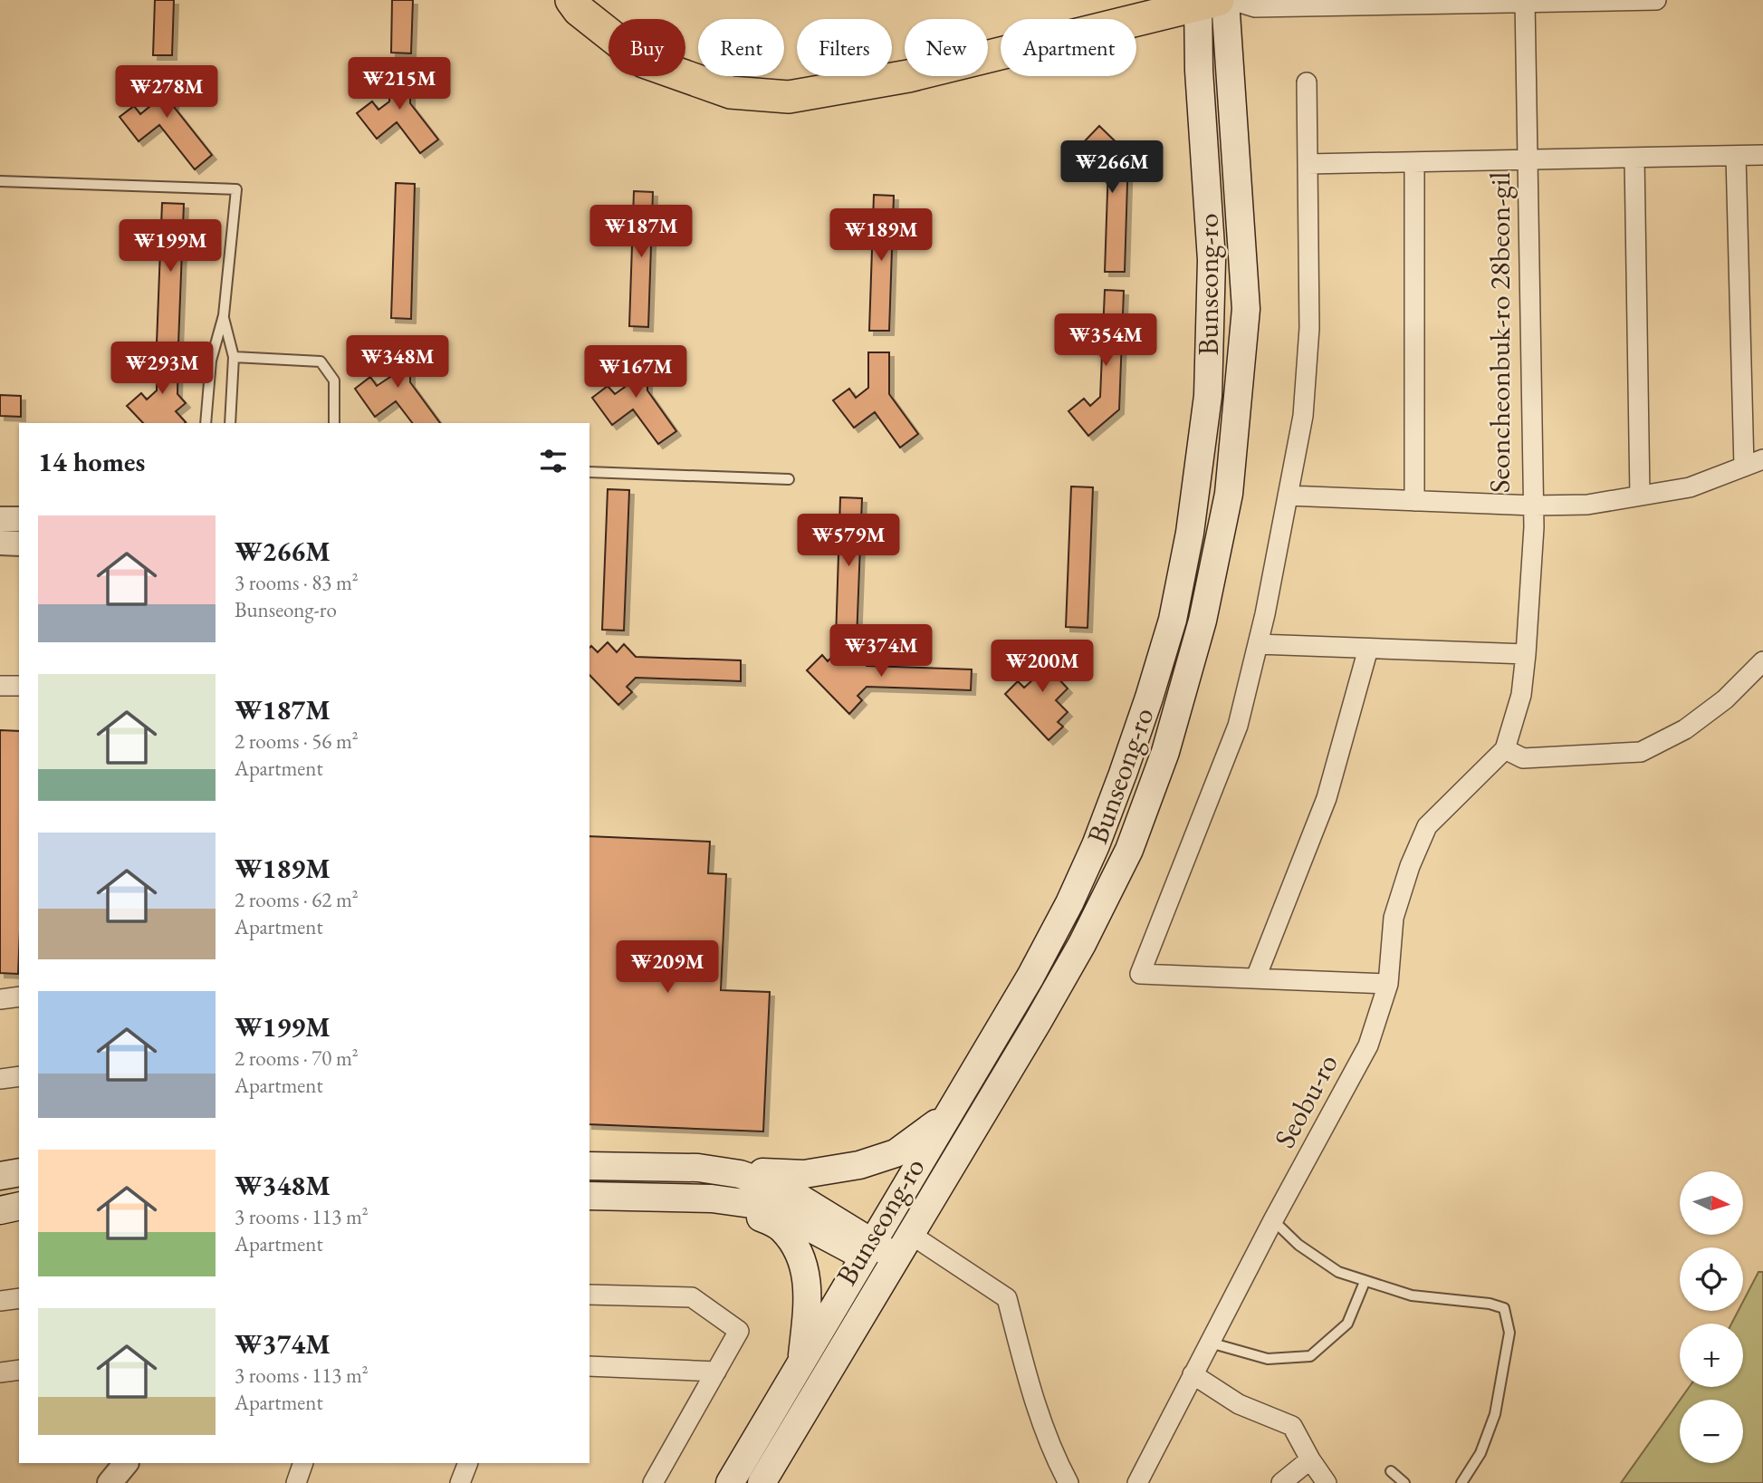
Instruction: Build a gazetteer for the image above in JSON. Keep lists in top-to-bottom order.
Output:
{
  "streets": {
    "main road": ["Bunseong-ro"],
    "street": ["Seoncheonbuk-ro 28beon-gil", "Seobu-ro"]
  },
  "north": "right",
  "page": {
    "chip": [
      "Buy",
      "Rent",
      "Filters",
      "New",
      "Apartment"
    ],
    "price": [
      "₩215M",
      "₩278M",
      "₩266M",
      "₩187M",
      "₩189M",
      "₩199M",
      "₩354M",
      "₩348M",
      "₩293M",
      "₩167M",
      "₩579M",
      "₩374M",
      "₩200M",
      "₩209M"
    ],
    "heading": "14 homes",
    "list": [
      {
        "name": "₩266M",
        "note": "3 rooms · 83 m² · Bunseong-ro"
      },
      {
        "name": "₩187M",
        "note": "2 rooms · 56 m² · Apartment"
      },
      {
        "name": "₩189M",
        "note": "2 rooms · 62 m² · Apartment"
      },
      {
        "name": "₩199M",
        "note": "2 rooms · 70 m² · Apartment"
      },
      {
        "name": "₩348M",
        "note": "3 rooms · 113 m² · Apartment"
      },
      {
        "name": "₩374M",
        "note": "3 rooms · 113 m² · Apartment"
      }
    ],
    "map_buttons": ["+", "−"]
  }
}
